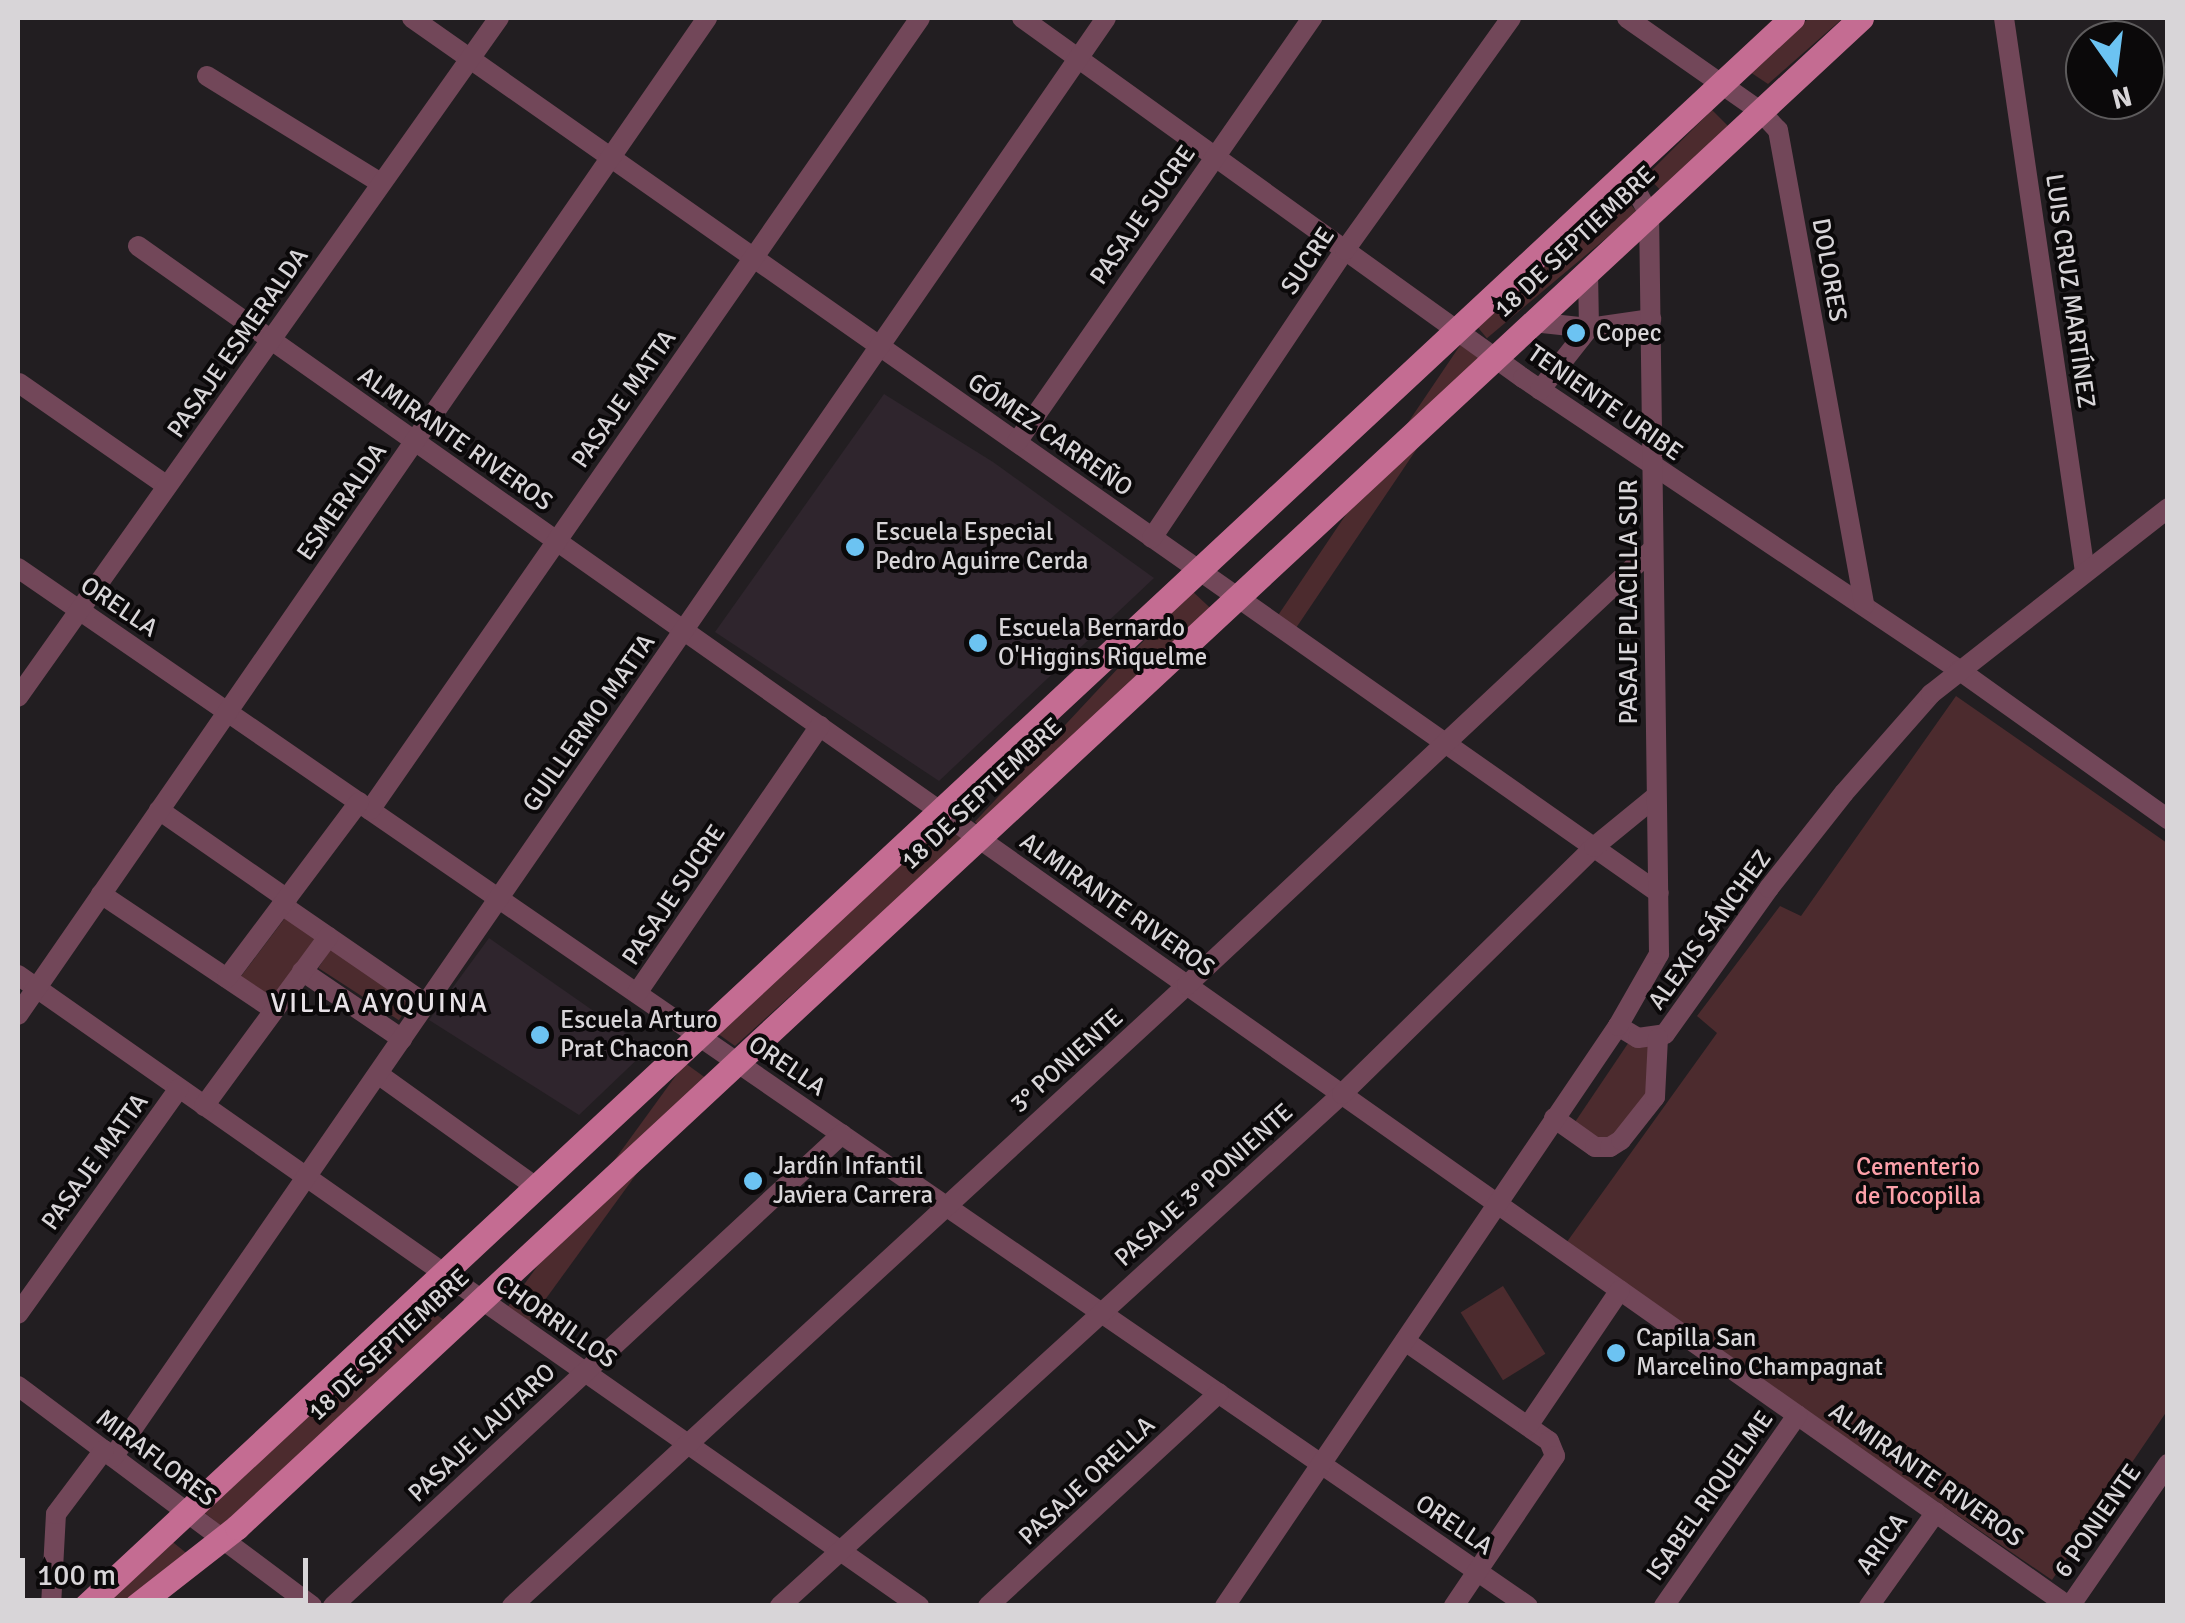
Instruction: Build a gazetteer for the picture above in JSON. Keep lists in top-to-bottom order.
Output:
{
  "streets": {
    "main road": ["18 DE SEPTIEMBRE"],
    "street": [
      "PASAJE SUCRE",
      "SUCRE",
      "DOLORES",
      "LUIS CRUZ MARTÍNEZ",
      "PASAJE ESMERALDA",
      "PASAJE MATTA",
      "TENIENTE URIBE",
      "GÓMEZ CARREÑO",
      "ALMIRANTE RIVEROS",
      "ESMERALDA",
      "PASAJE PLACILLA SUR",
      "ORELLA",
      "GUILLERMO MATTA",
      "ALEXIS SÁNCHEZ",
      "3° PONIENTE",
      "PASAJE 3° PONIENTE",
      "CHORRILLOS",
      "PASAJE LAUTARO",
      "MIRAFLORES",
      "PASAJE ORELLA",
      "ISABEL RIQUELME",
      "6 PONIENTE",
      "ARICA"
    ]
  },
  "crossings": [
    ["PASAJE SUCRE", "TENIENTE URIBE"],
    ["PASAJE SUCRE", "GÓMEZ CARREÑO"],
    ["PASAJE SUCRE", "ALMIRANTE RIVEROS"],
    ["PASAJE SUCRE", "ORELLA"],
    ["18 DE SEPTIEMBRE", "DOLORES"],
    ["18 DE SEPTIEMBRE", "TENIENTE URIBE"],
    ["18 DE SEPTIEMBRE", "GÓMEZ CARREÑO"],
    ["18 DE SEPTIEMBRE", "ALMIRANTE RIVEROS"],
    ["18 DE SEPTIEMBRE", "PASAJE PLACILLA SUR"],
    ["18 DE SEPTIEMBRE", "ORELLA"],
    ["18 DE SEPTIEMBRE", "CHORRILLOS"],
    ["18 DE SEPTIEMBRE", "MIRAFLORES"],
    ["SUCRE", "TENIENTE URIBE"],
    ["SUCRE", "GÓMEZ CARREÑO"],
    ["DOLORES", "TENIENTE URIBE"],
    ["LUIS CRUZ MARTÍNEZ", "ALEXIS SÁNCHEZ"],
    ["PASAJE ESMERALDA", "GÓMEZ CARREÑO"],
    ["PASAJE ESMERALDA", "ALMIRANTE RIVEROS"],
    ["PASAJE ESMERALDA", "ORELLA"],
    ["PASAJE MATTA", "GÓMEZ CARREÑO"],
    ["PASAJE MATTA", "ALMIRANTE RIVEROS"],
    ["PASAJE MATTA", "ORELLA"],
    ["PASAJE MATTA", "CHORRILLOS"],
    ["TENIENTE URIBE", "PASAJE PLACILLA SUR"],
    ["TENIENTE URIBE", "GUILLERMO MATTA"],
    ["TENIENTE URIBE", "ALEXIS SÁNCHEZ"],
    ["GÓMEZ CARREÑO", "ESMERALDA"],
    ["GÓMEZ CARREÑO", "PASAJE PLACILLA SUR"],
    ["GÓMEZ CARREÑO", "GUILLERMO MATTA"],
    ["GÓMEZ CARREÑO", "3° PONIENTE"],
    ["GÓMEZ CARREÑO", "PASAJE 3° PONIENTE"],
    ["ALMIRANTE RIVEROS", "ESMERALDA"],
    ["ALMIRANTE RIVEROS", "GUILLERMO MATTA"],
    ["ALMIRANTE RIVEROS", "ALEXIS SÁNCHEZ"],
    ["ALMIRANTE RIVEROS", "3° PONIENTE"],
    ["ALMIRANTE RIVEROS", "PASAJE 3° PONIENTE"],
    ["ALMIRANTE RIVEROS", "ISABEL RIQUELME"],
    ["ALMIRANTE RIVEROS", "6 PONIENTE"],
    ["ALMIRANTE RIVEROS", "ARICA"],
    ["ESMERALDA", "ORELLA"],
    ["ESMERALDA", "CHORRILLOS"],
    ["PASAJE PLACILLA SUR", "ALEXIS SÁNCHEZ"],
    ["PASAJE PLACILLA SUR", "3° PONIENTE"],
    ["PASAJE PLACILLA SUR", "PASAJE 3° PONIENTE"],
    ["ORELLA", "GUILLERMO MATTA"],
    ["ORELLA", "ALEXIS SÁNCHEZ"],
    ["ORELLA", "3° PONIENTE"],
    ["ORELLA", "PASAJE 3° PONIENTE"],
    ["ORELLA", "PASAJE LAUTARO"],
    ["ORELLA", "PASAJE ORELLA"],
    ["GUILLERMO MATTA", "CHORRILLOS"],
    ["GUILLERMO MATTA", "MIRAFLORES"],
    ["3° PONIENTE", "CHORRILLOS"],
    ["PASAJE 3° PONIENTE", "CHORRILLOS"],
    ["CHORRILLOS", "PASAJE LAUTARO"]
  ],
  "districts": ["VILLA AYQUINA"],
  "parks": ["Cementerio de Tocopilla"],
  "places": [
    "Copec",
    "Escuela Especial Pedro Aguirre Cerda",
    "Escuela Bernardo O'Higgins Riquelme",
    "Escuela Arturo Prat Chacon",
    "Jardín Infantil Javiera Carrera",
    "Capilla San Marcelino Champagnat"
  ],
  "scale_bar": "100 m",
  "north": "bottom"
}
